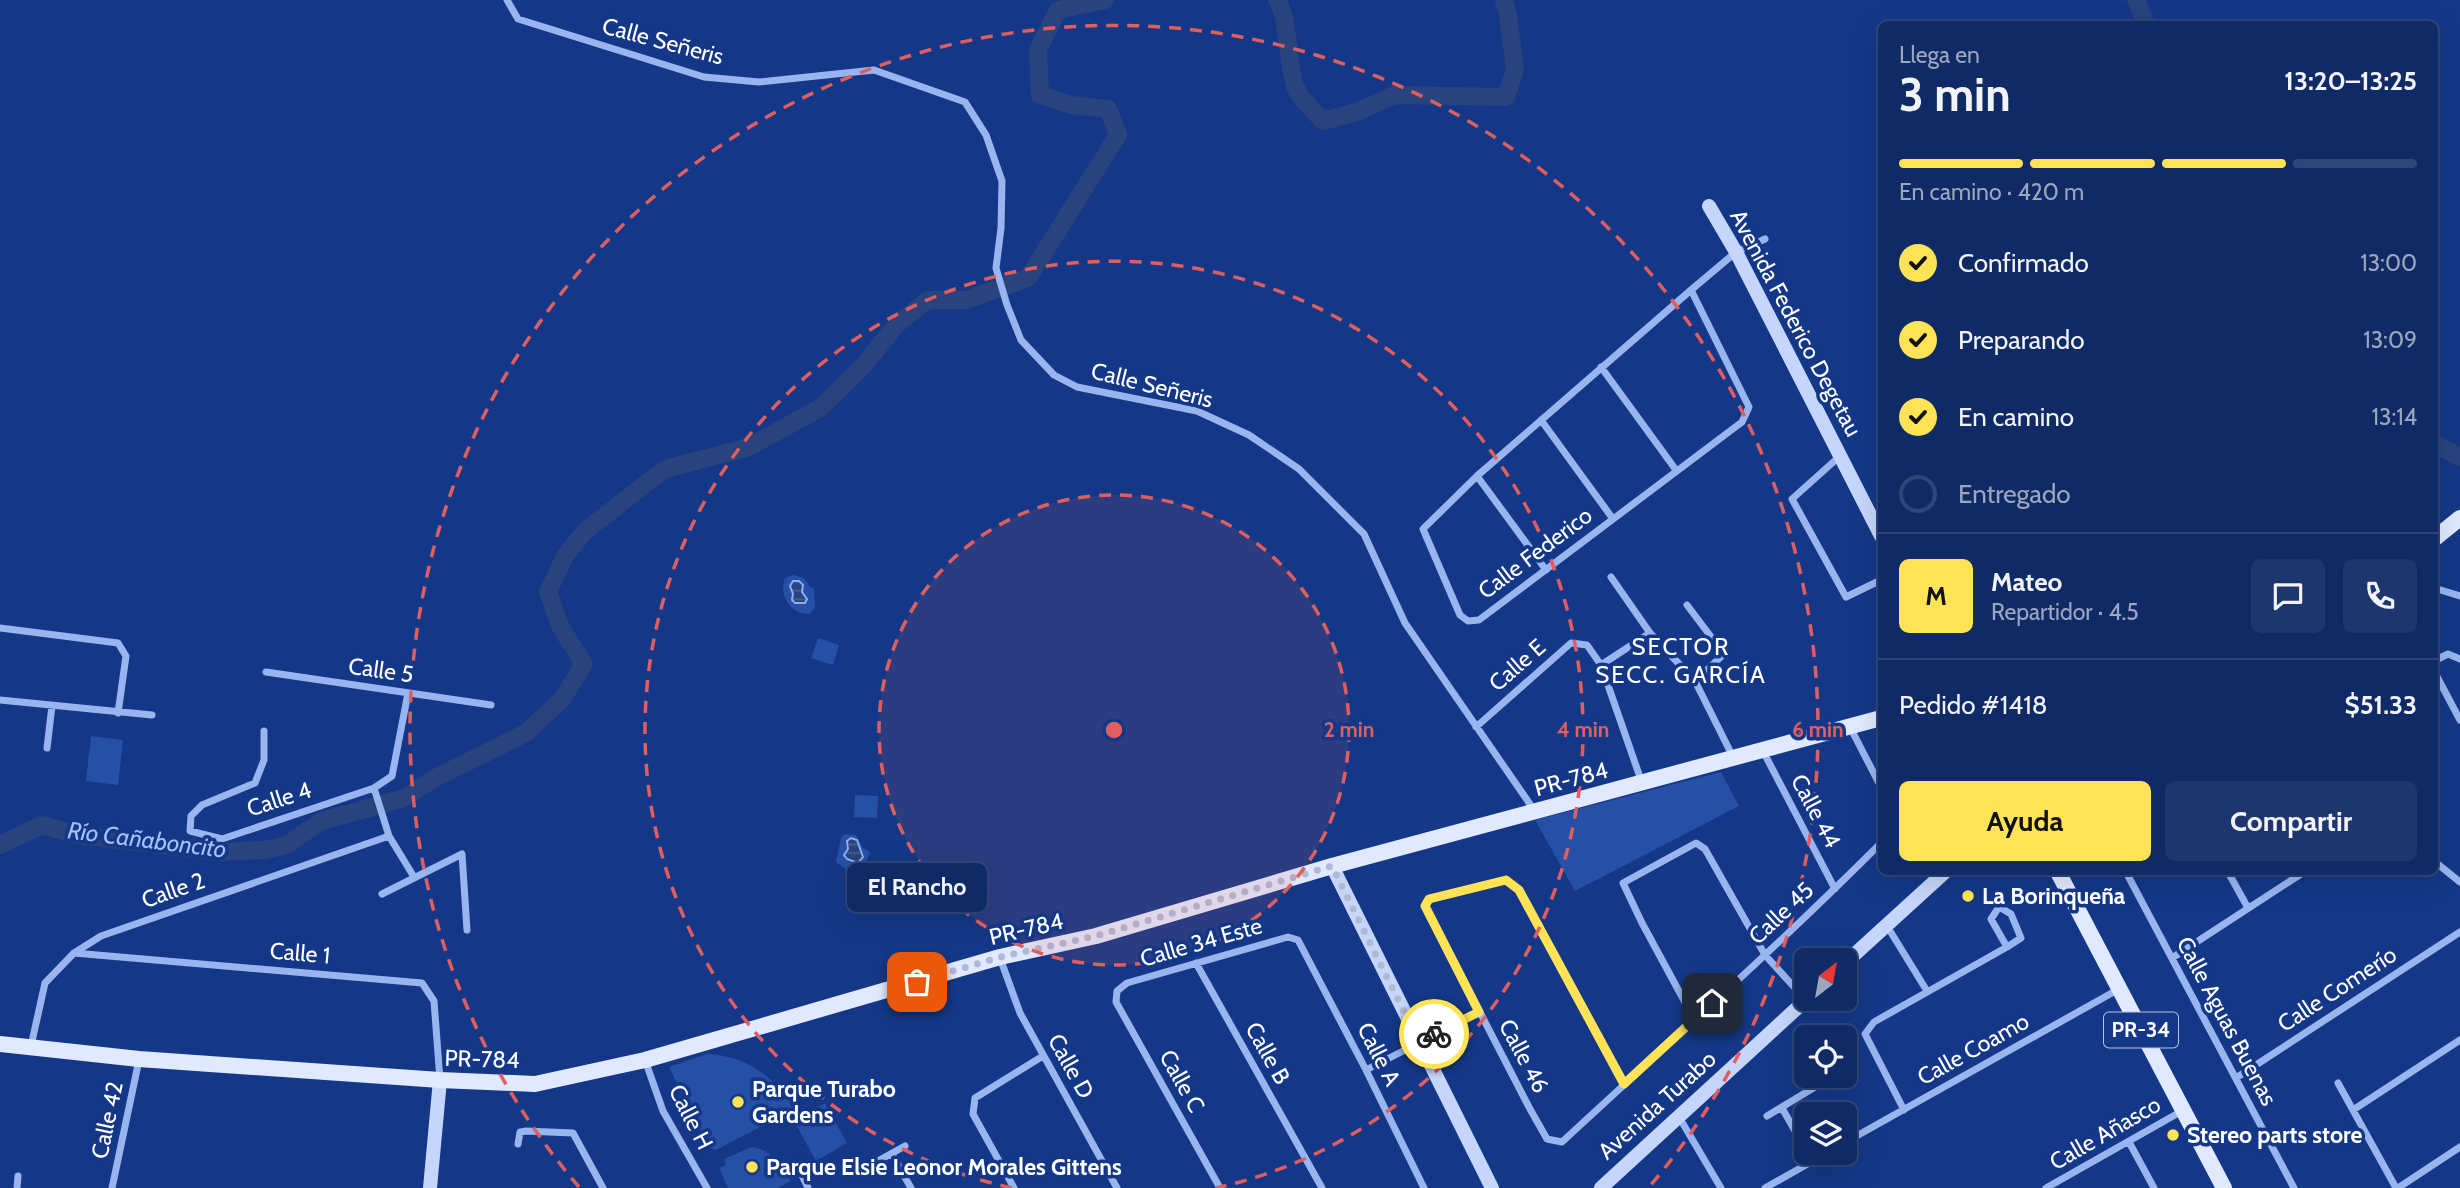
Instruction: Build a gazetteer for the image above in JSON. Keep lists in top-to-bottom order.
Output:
{
  "streets": {
    "main road": ["PR-784", "PR-34"],
    "street": [
      "Calle Señeris",
      "Avenida Federico Degetau",
      "Calle Federico",
      "Calle E",
      "Calle 5",
      "Calle 4",
      "Calle 44",
      "Calle 2",
      "Calle 45",
      "Calle 34 Este",
      "Calle 1",
      "Calle Comerío",
      "Calle Aguas Buenas",
      "Calle Coamo",
      "Calle B",
      "Calle A",
      "Calle 46",
      "Calle D",
      "Calle C",
      "Avenida Turabo",
      "Calle H",
      "Calle 42",
      "Calle Añasco"
    ]
  },
  "crossings": [
    ["Calle Señeris", "Calle E"],
    ["Calle Señeris", "PR-784"],
    ["Avenida Federico Degetau", "Calle Federico"],
    ["PR-784", "Calle 44"],
    ["PR-784", "Calle 2"],
    ["PR-784", "Calle 1"],
    ["PR-784", "Calle D"],
    ["PR-784", "Calle H"],
    ["PR-784", "Calle 42"],
    ["Calle 44", "Calle 45"],
    ["Calle 2", "Calle 1"],
    ["Calle 45", "Calle 46"],
    ["Calle 34 Este", "Calle B"],
    ["Calle 34 Este", "Calle A"],
    ["Calle 34 Este", "Calle C"],
    ["Calle Comerío", "Calle Aguas Buenas"],
    ["PR-34", "Calle Coamo"],
    ["PR-34", "Calle Añasco"]
  ],
  "districts": ["SECTOR SECC. GARCÍA"],
  "water": ["Río Cañaboncito"],
  "places": [
    "La Borinqueña",
    "El Rancho",
    "Parque Turabo Gardens",
    "Stereo parts store",
    "Parque Elsie Leonor Morales Gittens"
  ],
  "north": "top right",
  "page": {
    "heading": ["3 min", "Llega en", "13:20–13:25"],
    "panel": [
      "Mateo",
      "Repartidor · 4.5",
      "Pedido #1418",
      "$51.33"
    ],
    "bar": "En camino · 420 m",
    "list": [
      ["Confirmado", "13:00"],
      ["Preparando", "13:09"],
      ["En camino", "13:14"],
      "Entregado"
    ],
    "round": "M",
    "buttons": ["Ayuda", "Compartir"],
    "bubble": "El Rancho"
  },
  "rings": ["2 min", "4 min", "6 min"]
}
